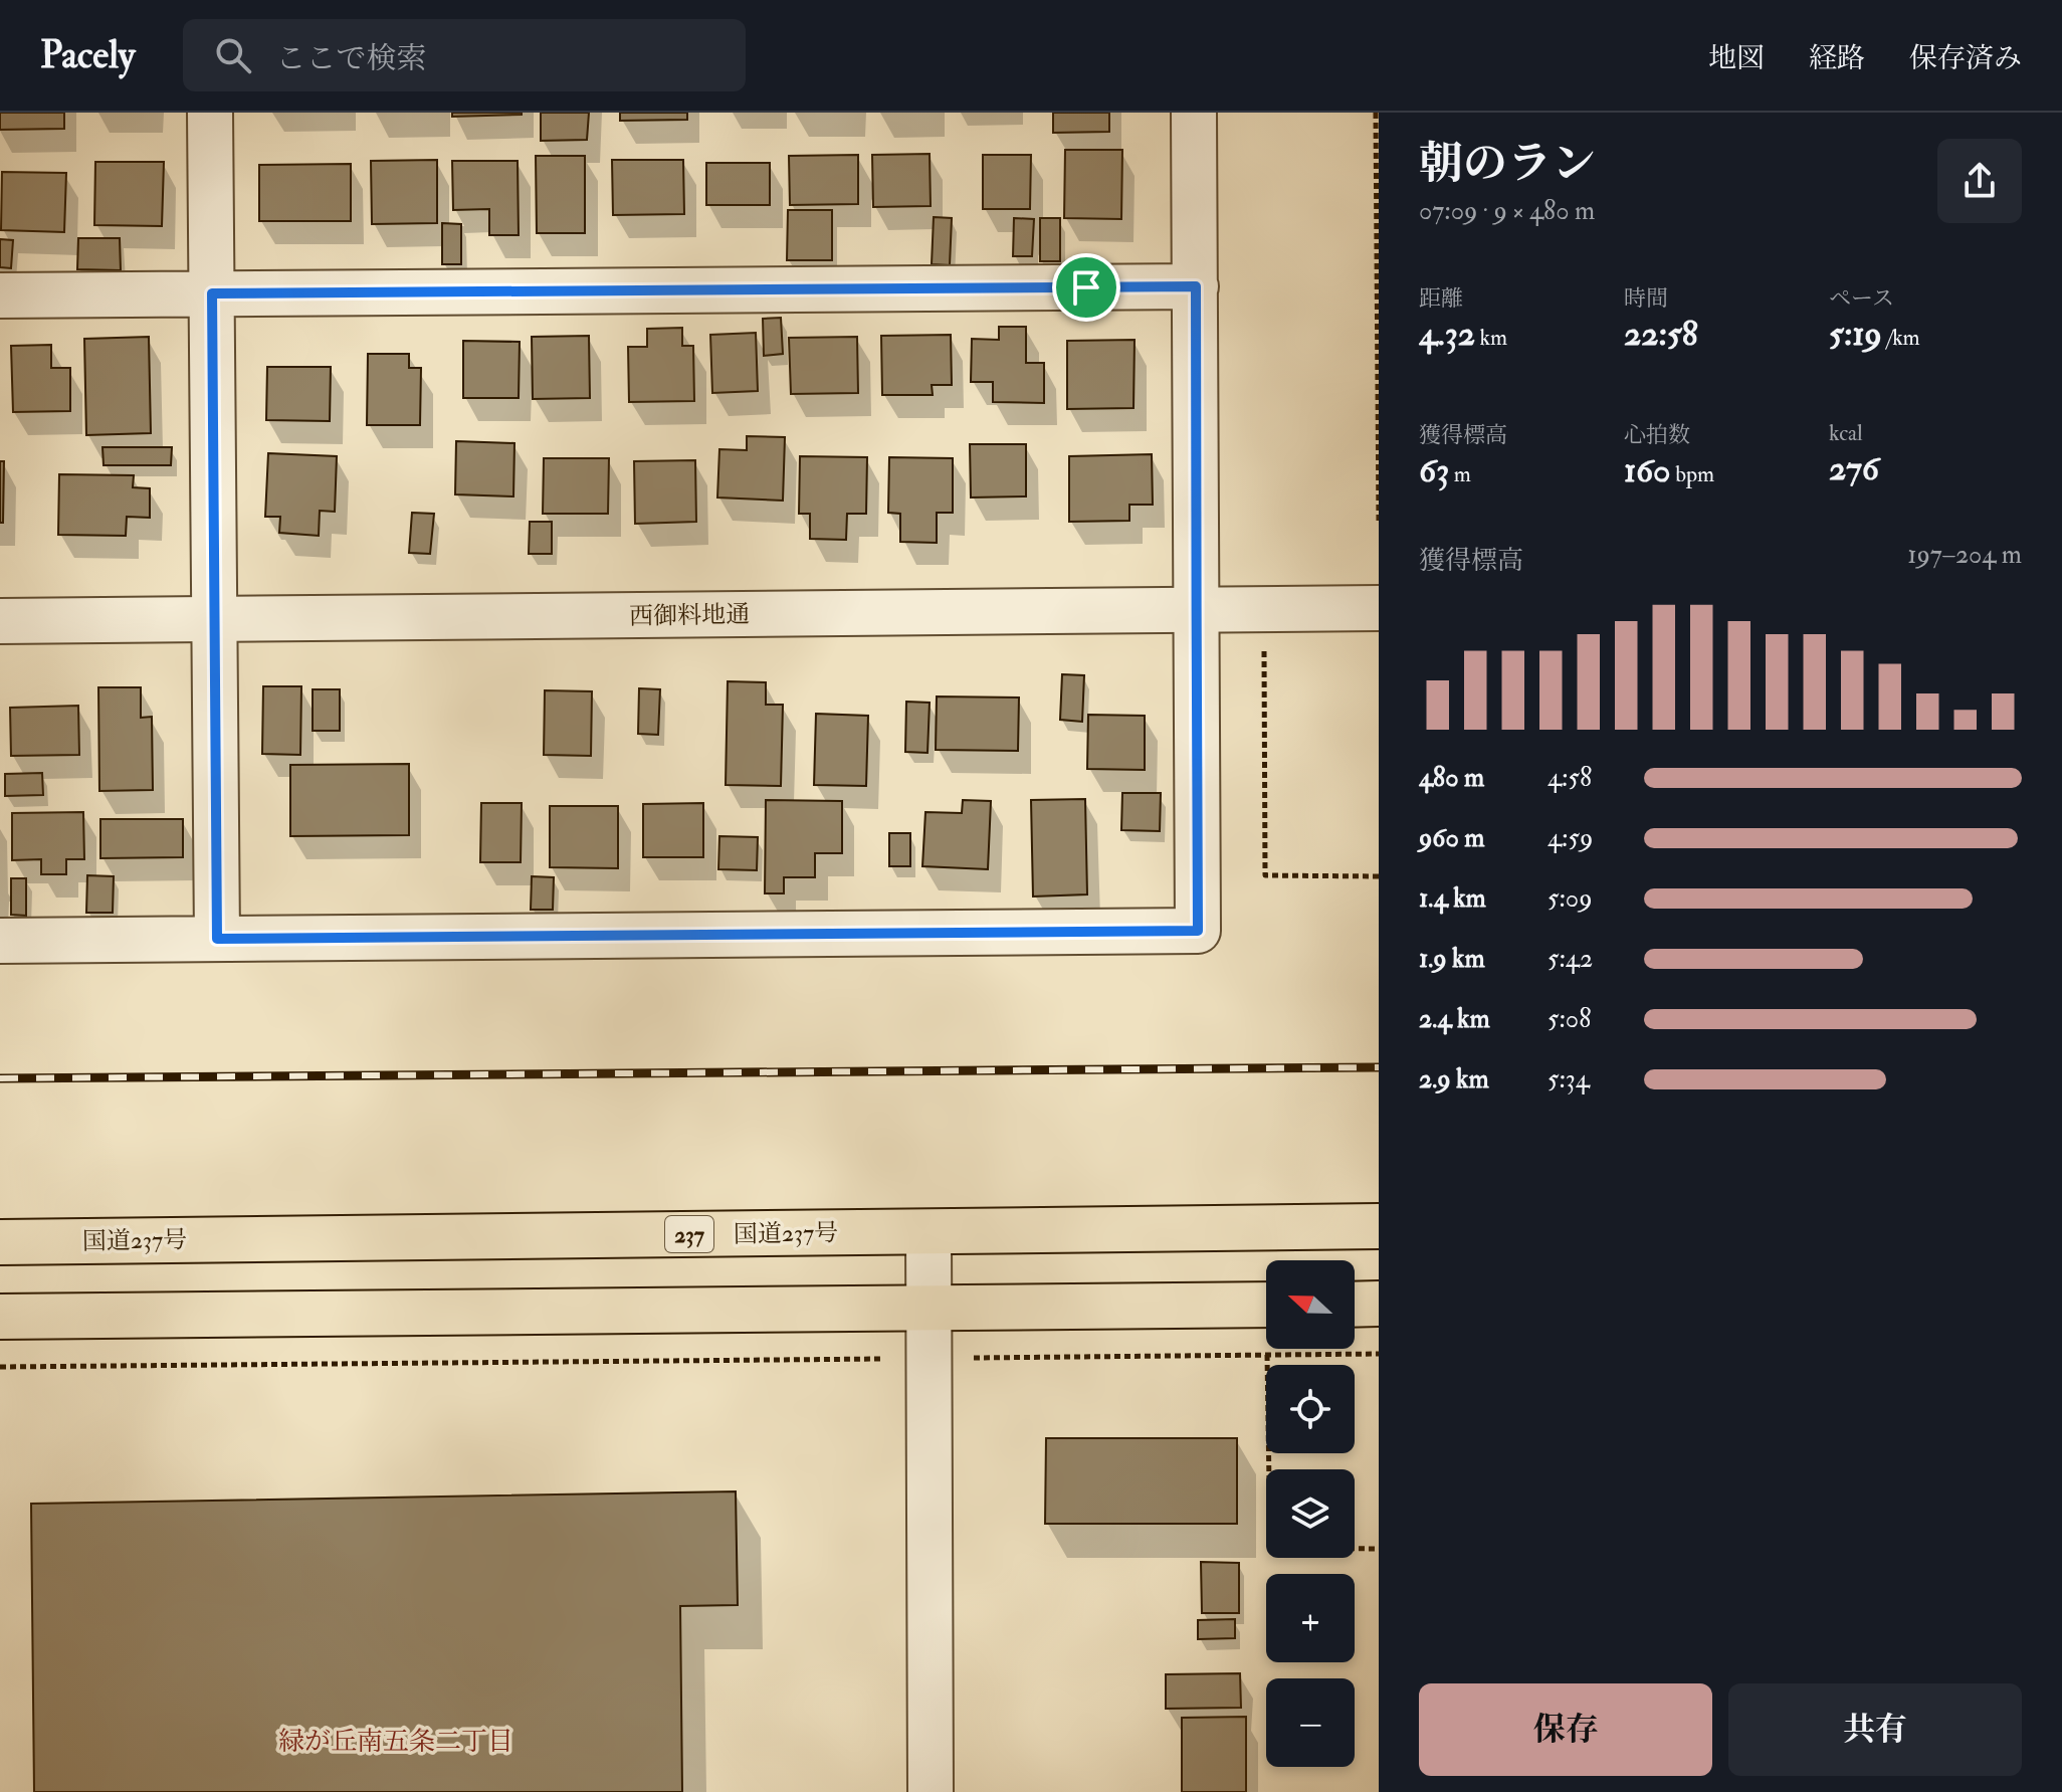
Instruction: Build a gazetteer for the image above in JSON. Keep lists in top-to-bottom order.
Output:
{
  "streets": {
    "highway": ["国道237号", "237"],
    "street": ["西御料地通"]
  },
  "districts": ["緑が丘南五条二丁目"],
  "north": "left",
  "page": {
    "header": "Pacely",
    "search": "ここで検索",
    "nav": ["地図", "経路", "保存済み"],
    "heading": ["朝のラン", "07:09 · 9 × 480 m"],
    "stats": [
      ["距離", "4.32 km"],
      ["時間", "22:58"],
      ["ペース", "5:19 /km"],
      ["獲得標高", "63 m"],
      ["心拍数", "160 bpm"],
      ["kcal", "276"]
    ],
    "chart": ["獲得標高", "197–204 m"],
    "list": [
      {
        "name": "480 m",
        "note": "4:58"
      },
      {
        "name": "960 m",
        "note": "4:59"
      },
      {
        "name": "1.4 km",
        "note": "5:09"
      },
      {
        "name": "1.9 km",
        "note": "5:42"
      },
      {
        "name": "2.4 km",
        "note": "5:08"
      },
      {
        "name": "2.9 km",
        "note": "5:34"
      }
    ],
    "map_buttons": ["+", "−"],
    "buttons": ["保存", "共有"]
  }
}
